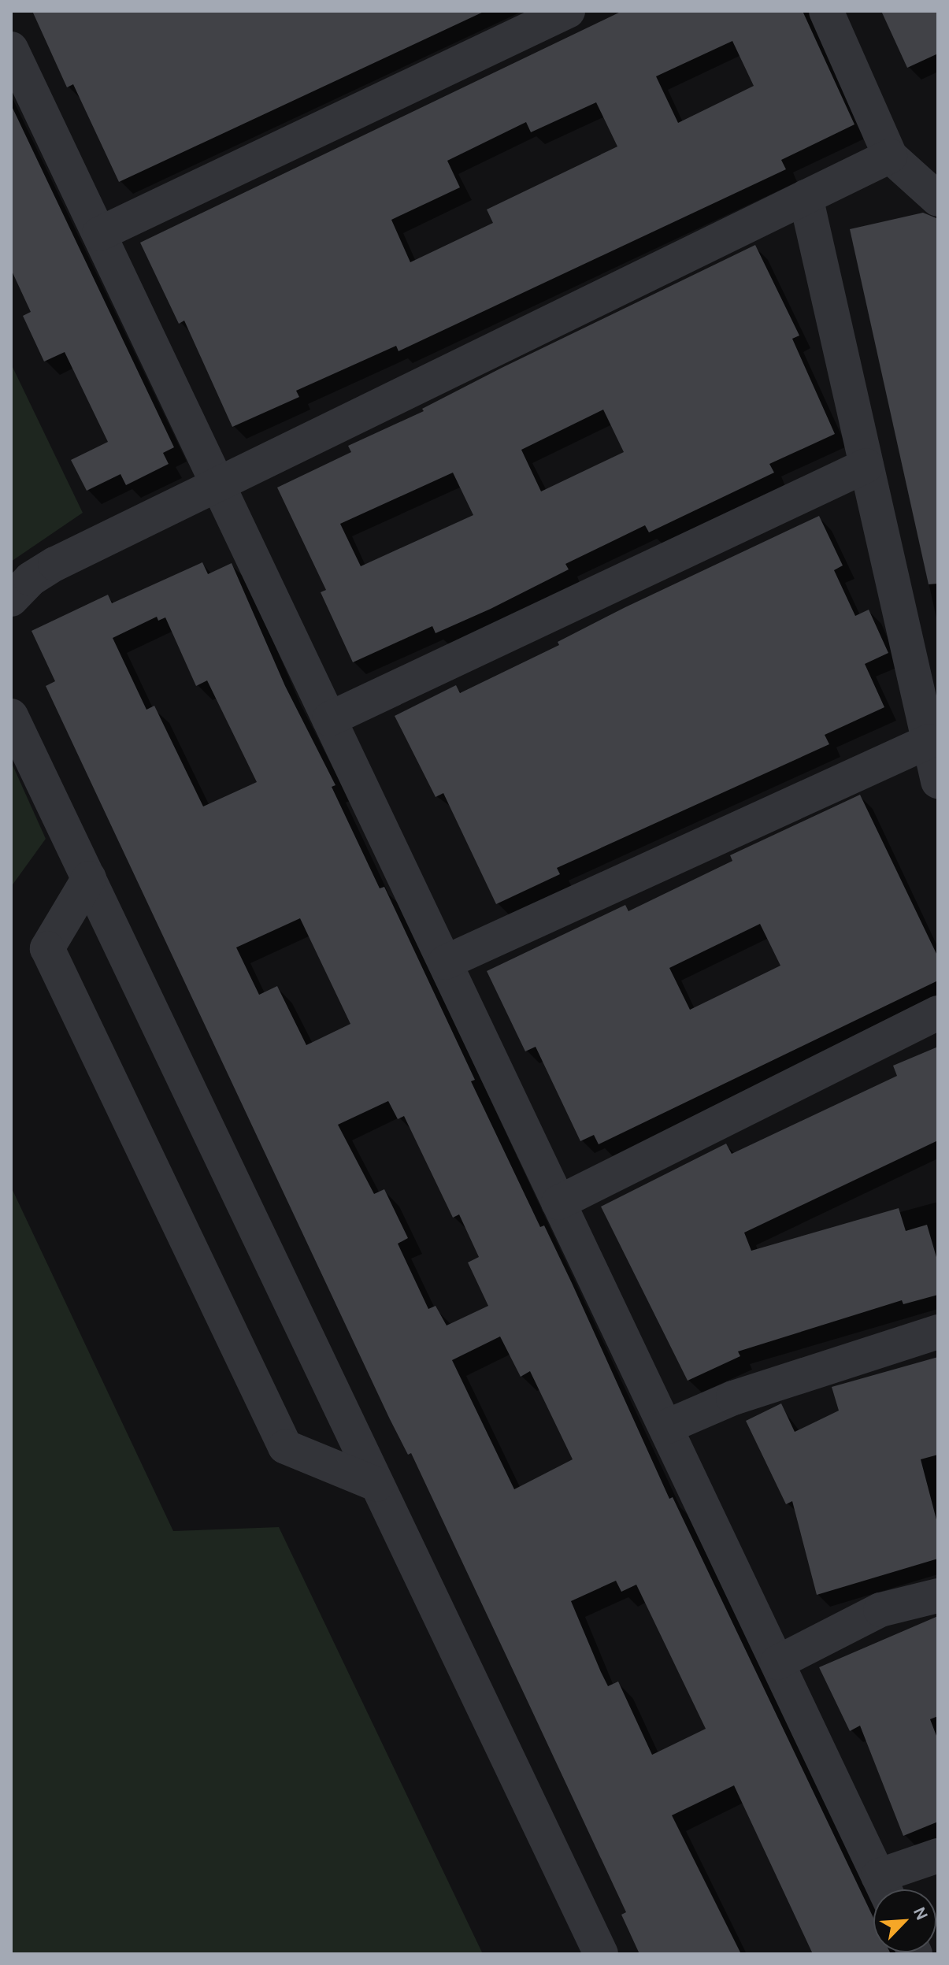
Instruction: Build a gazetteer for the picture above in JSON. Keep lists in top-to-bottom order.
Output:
{
  "north": "top right"
}
